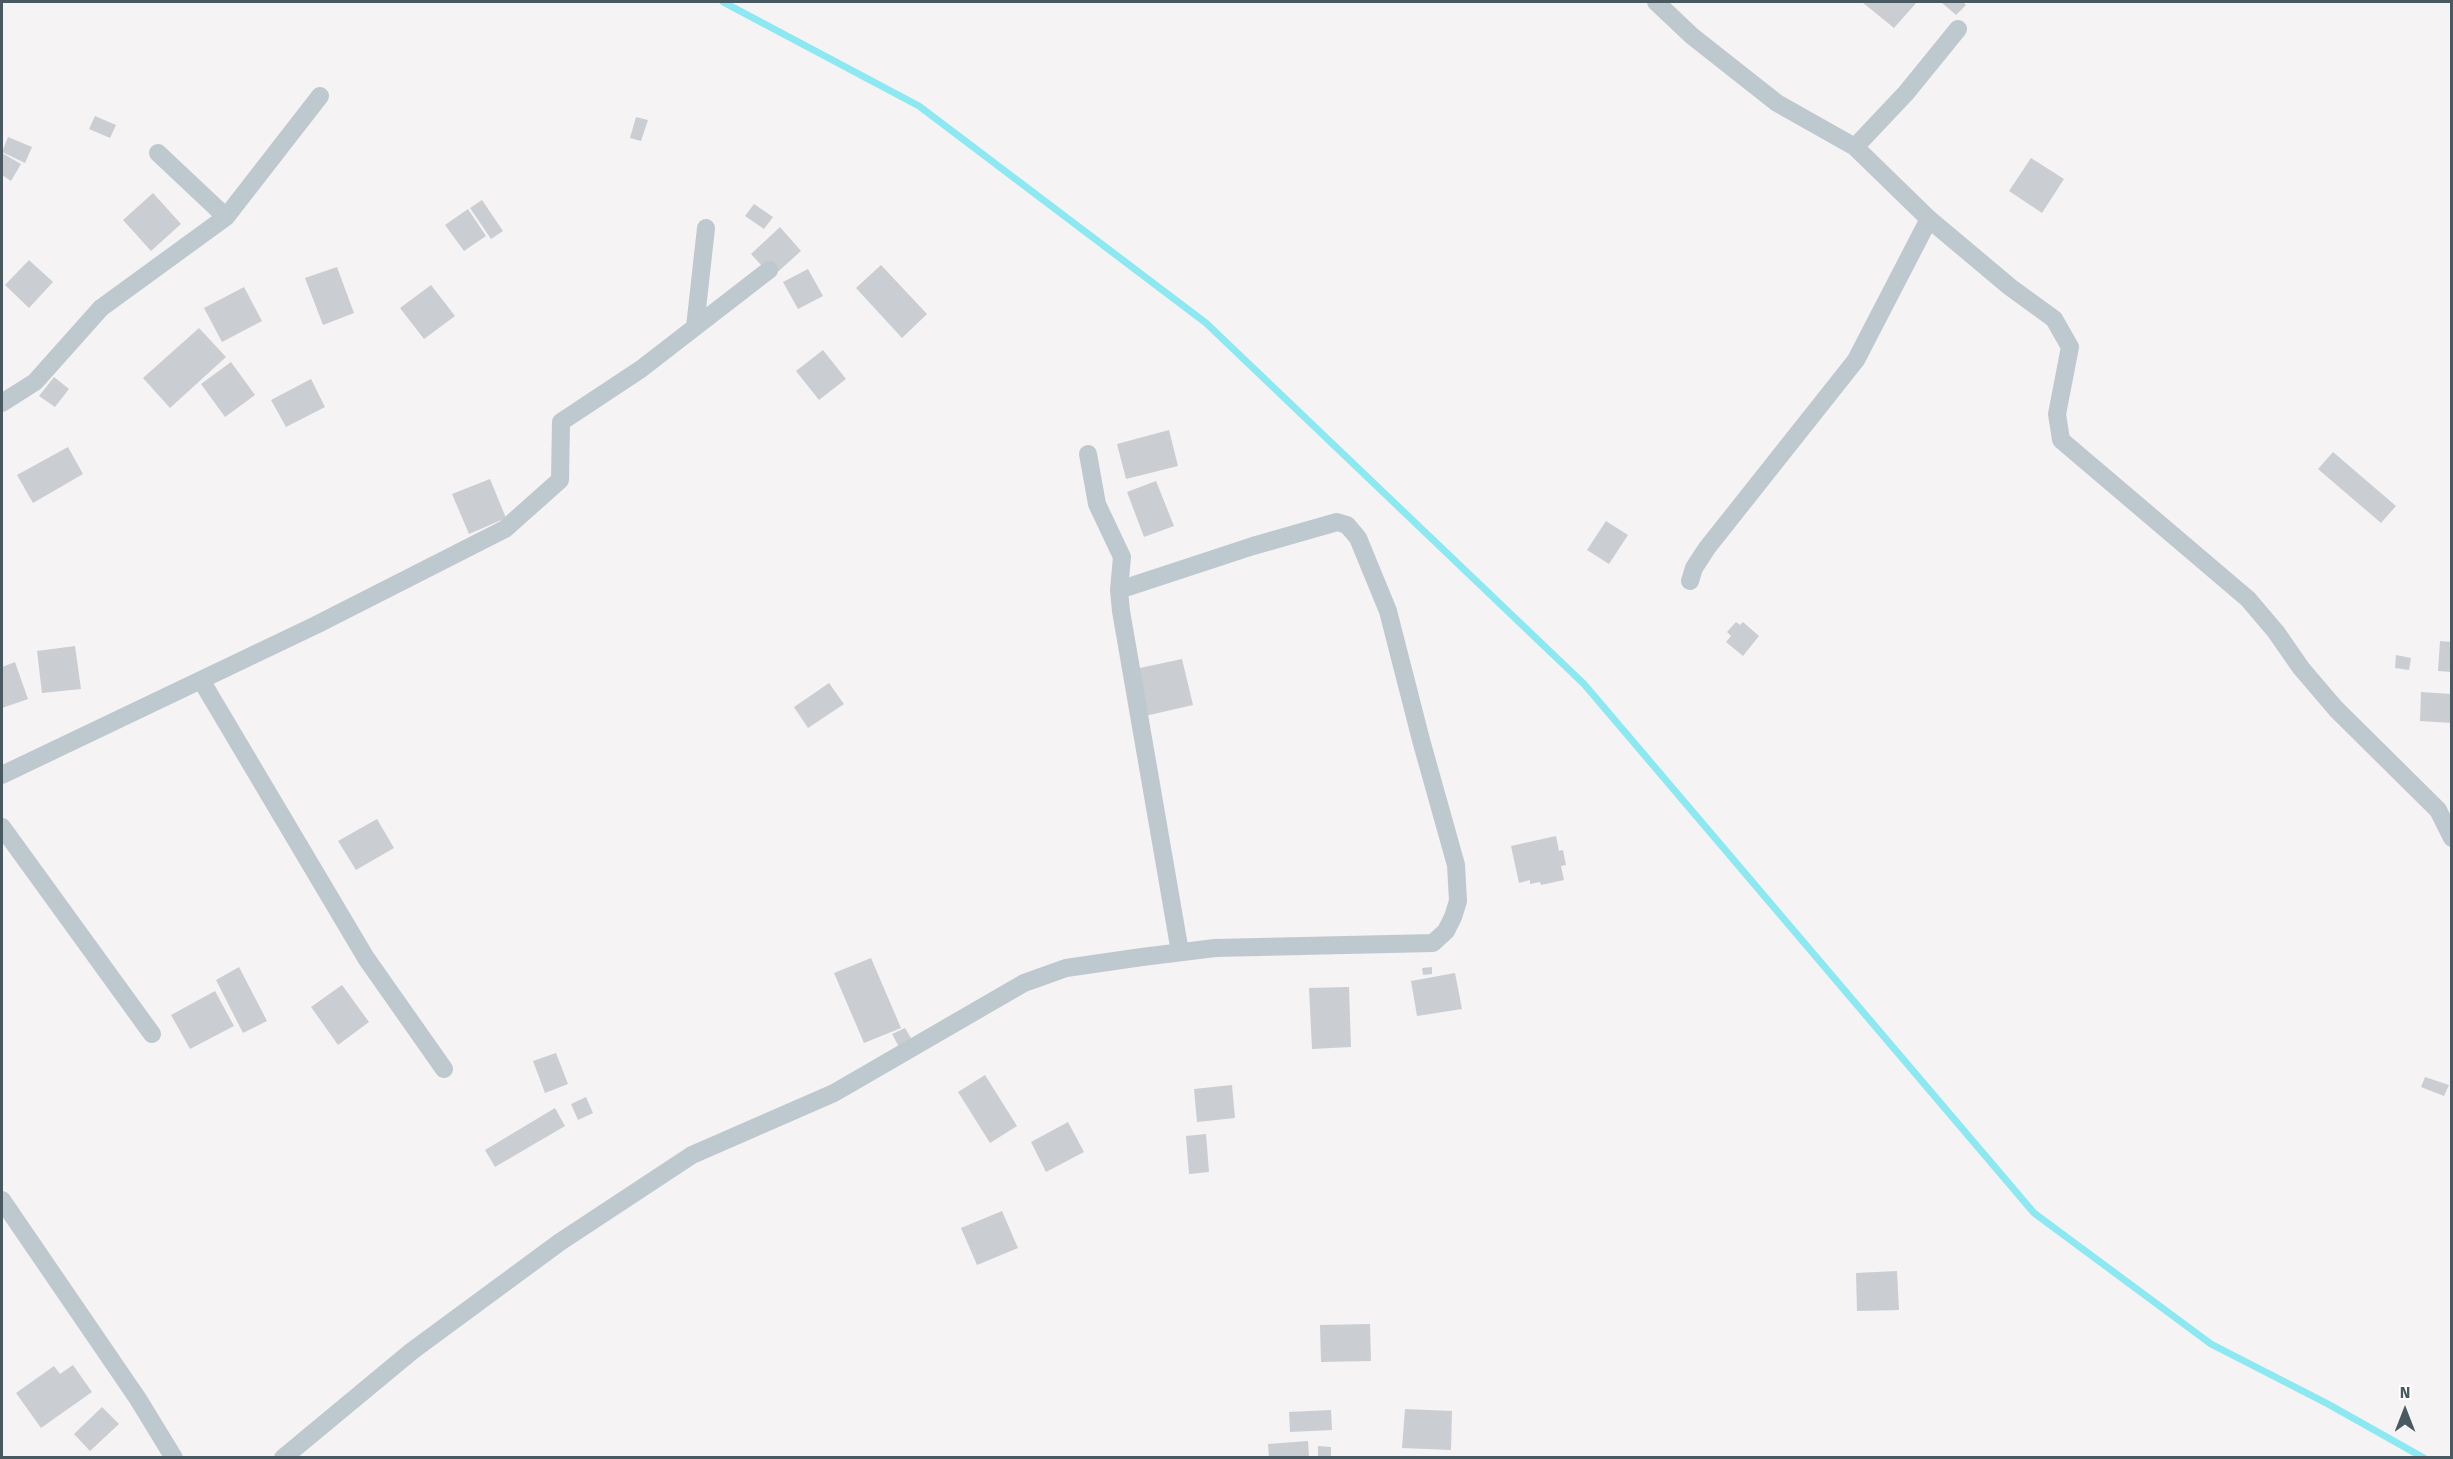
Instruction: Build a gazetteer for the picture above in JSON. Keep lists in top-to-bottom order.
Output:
{
  "north": "top"
}
